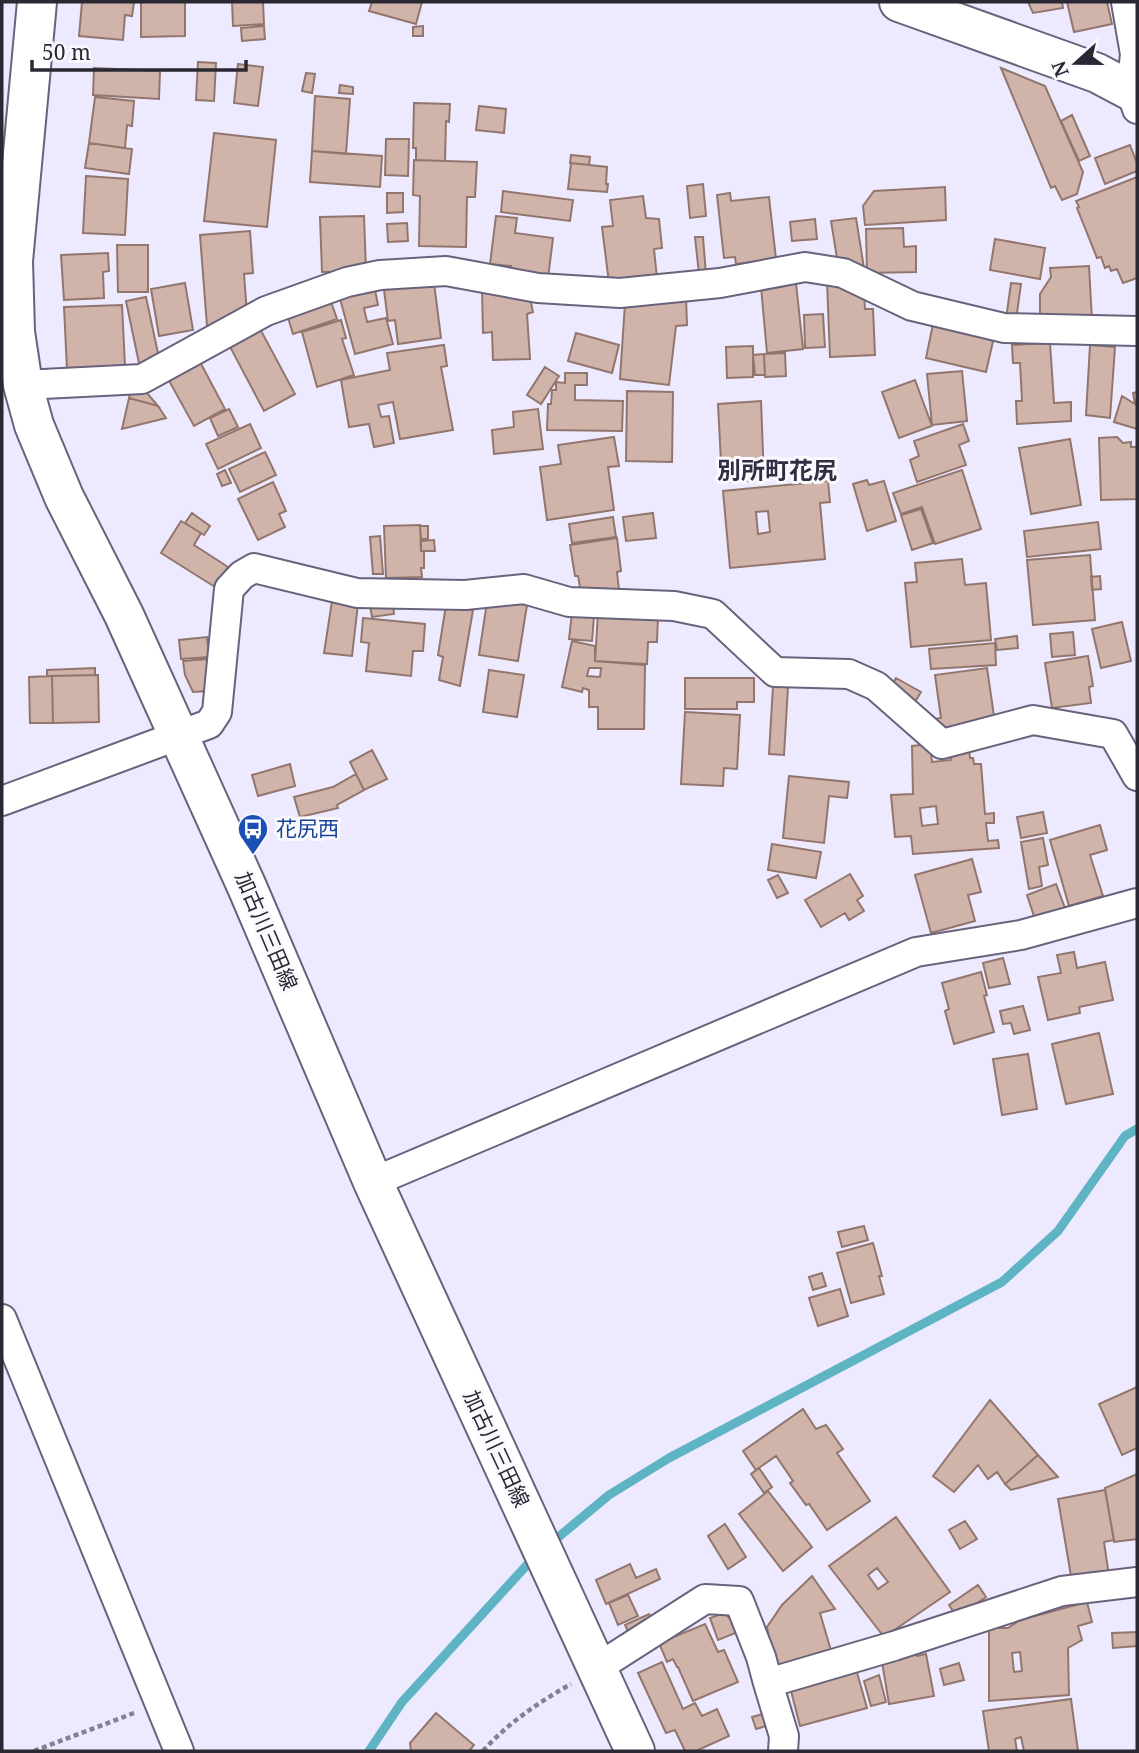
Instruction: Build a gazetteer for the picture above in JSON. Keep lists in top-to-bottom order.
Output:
{
  "streets": {
    "main road": ["加古川三田線"]
  },
  "districts": ["別所町花尻"],
  "places": {
    "bus stop": ["花尻西"]
  },
  "scale_bar": "50 m",
  "north": "left"
}
